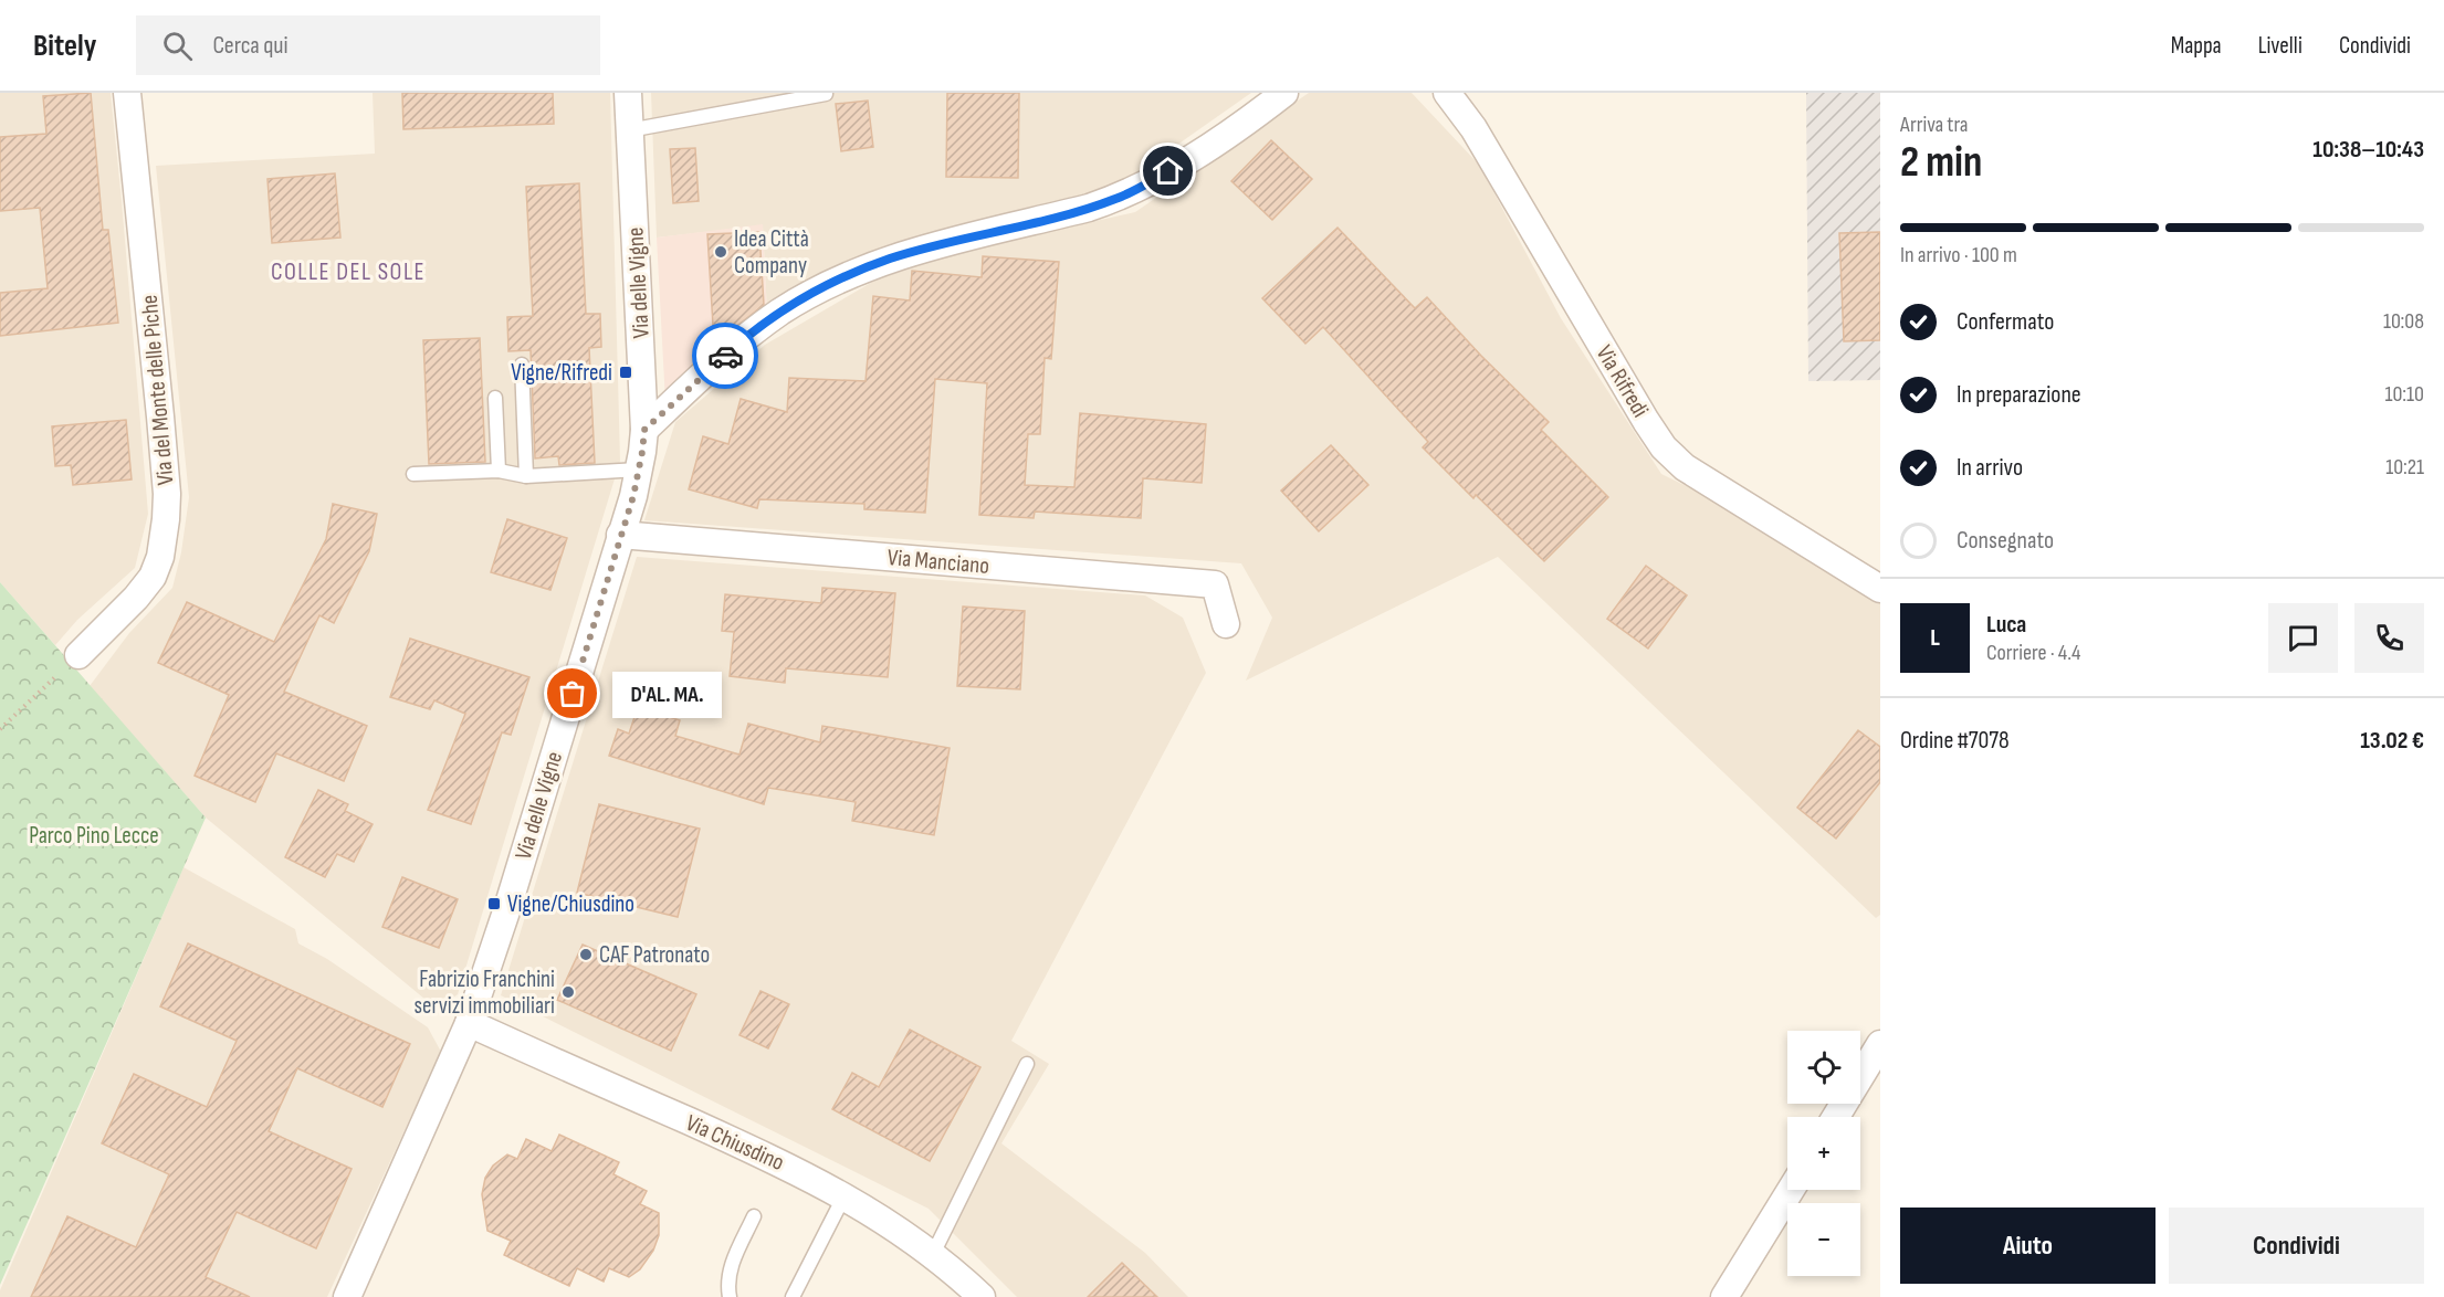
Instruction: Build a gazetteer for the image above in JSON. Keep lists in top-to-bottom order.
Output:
{
  "streets": {
    "street": [
      "Via delle Vigne",
      "Via Rifredi",
      "Via del Monte delle Piche",
      "Via Manciano",
      "Via Chiusdino"
    ]
  },
  "crossings": [
    ["Via delle Vigne", "Via Manciano"],
    ["Via delle Vigne", "Via Chiusdino"]
  ],
  "districts": ["COLLE DEL SOLE"],
  "parks": ["Parco Pino Lecce"],
  "places": {
    "other": [
      "Idea Città Company",
      "D'AL. MA.",
      "CAF Patronato",
      "Fabrizio Franchini servizi immobiliari"
    ],
    "transit": ["Vigne/Rifredi", "Vigne/Chiusdino"]
  },
  "page": {
    "header": "Bitely",
    "search": "Cerca qui",
    "nav": ["Mappa", "Livelli", "Condividi"],
    "heading": ["2 min", "Arriva tra", "10:38–10:43"],
    "panel": [
      "Luca",
      "Corriere · 4.4",
      "Ordine #7078",
      "13.02 €"
    ],
    "bar": "In arrivo · 100 m",
    "list": [
      ["Confermato", "10:08"],
      ["In preparazione", "10:10"],
      ["In arrivo", "10:21"],
      "Consegnato"
    ],
    "round": "L",
    "bubble": "D'AL. MA.",
    "map_buttons": ["+", "−"],
    "buttons": ["Aiuto", "Condividi"]
  }
}
